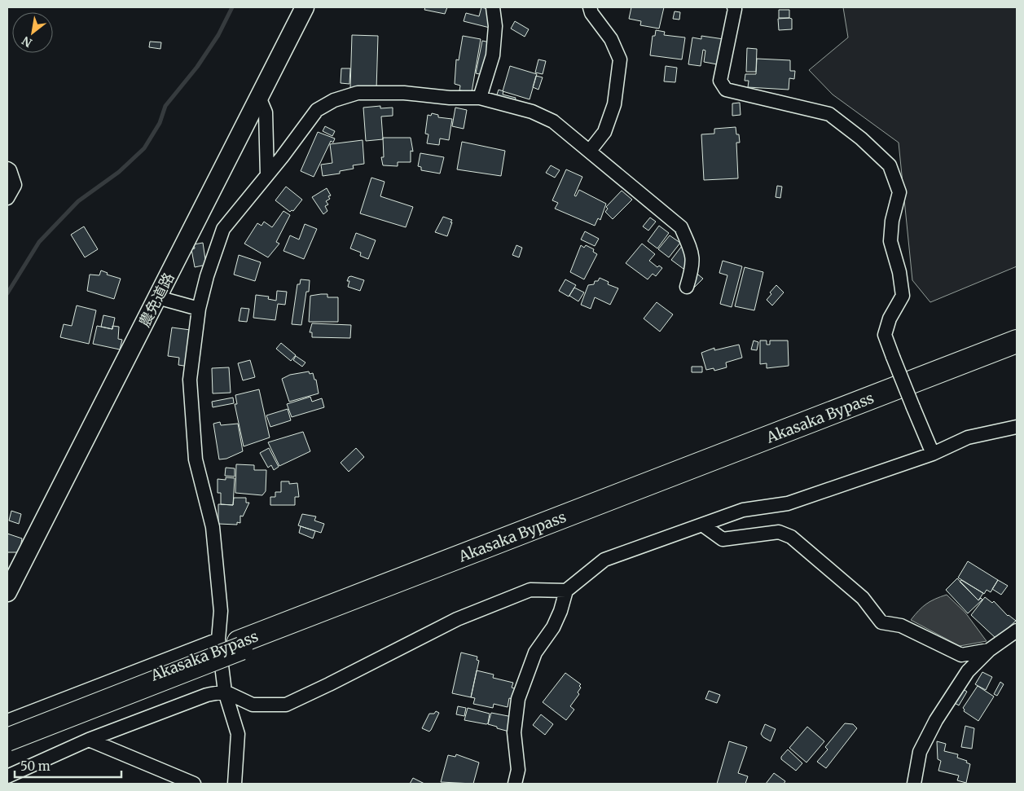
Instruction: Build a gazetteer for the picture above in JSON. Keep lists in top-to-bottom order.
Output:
{
  "streets": {
    "highway": ["Akasaka Bypass"],
    "street": ["農免道路"]
  },
  "scale_bar": "50 m",
  "north": "bottom left"
}
